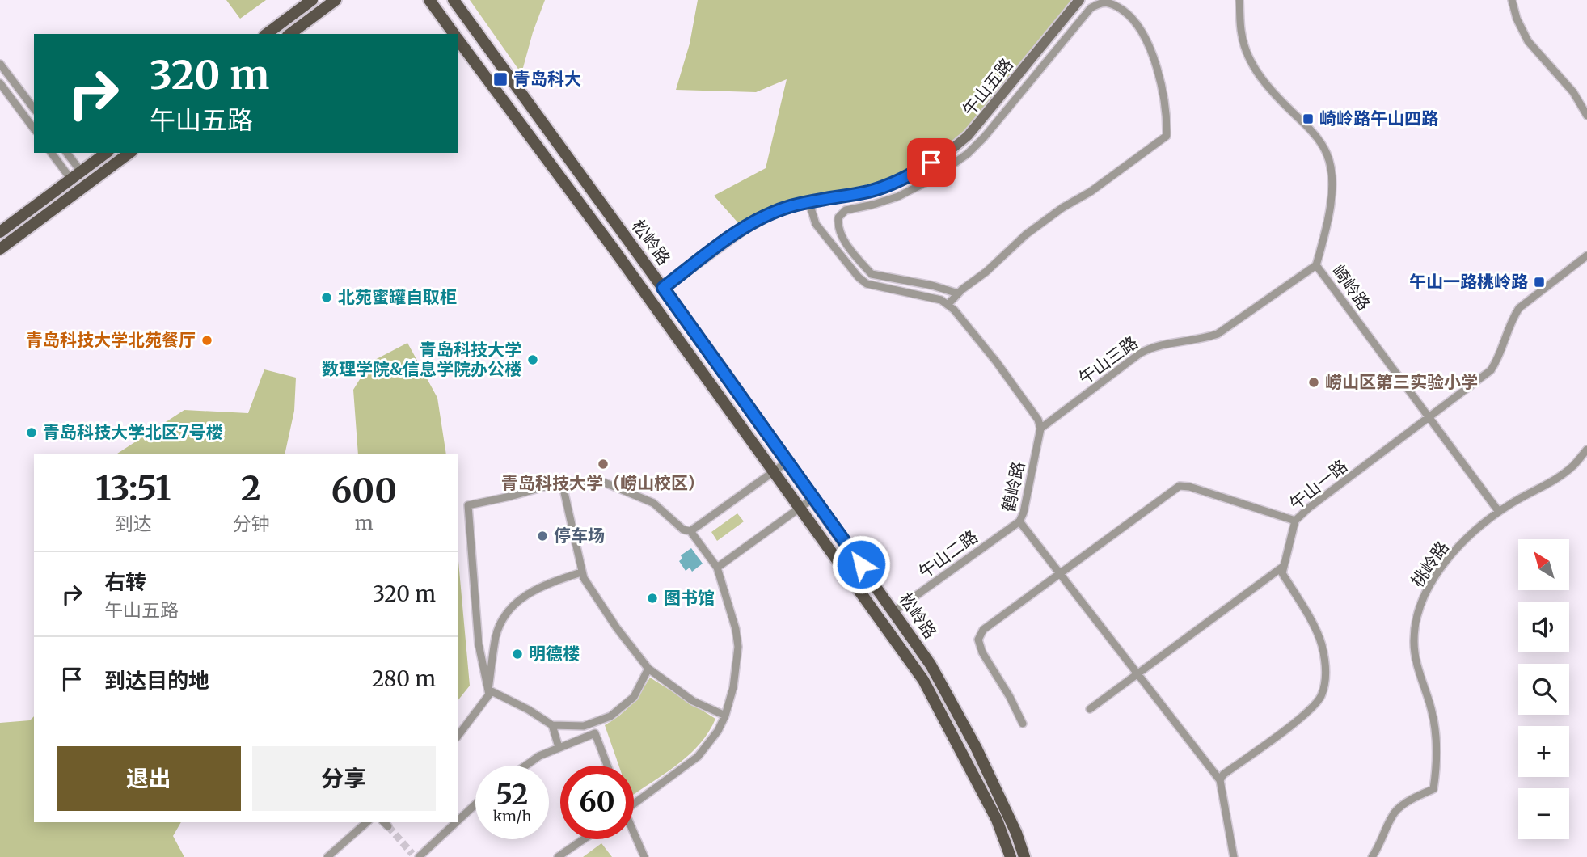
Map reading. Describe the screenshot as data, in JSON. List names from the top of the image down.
{
  "streets": {
    "main road": ["松岭路"],
    "street": [
      "午山五路",
      "崎岭路",
      "午山三路",
      "午山一路",
      "鹤岭路",
      "午山二路",
      "桃岭路"
    ]
  },
  "crossings": [
    ["午山五路", "松岭路"],
    ["松岭路", "午山二路"],
    ["崎岭路", "午山三路"],
    ["崎岭路", "午山一路"],
    ["崎岭路", "桃岭路"],
    ["午山三路", "鹤岭路"],
    ["鹤岭路", "午山二路"]
  ],
  "places": {
    "transit": ["青岛科大", "崎岭路午山四路", "午山一路桃岭路"],
    "other": [
      "北苑蜜罐自取柜",
      "青岛科技大学北苑餐厅",
      "青岛科技大学 数理学院&信息学院办公楼",
      "崂山区第三实验小学",
      "青岛科技大学北区7号楼",
      "青岛科技大学（崂山校区）",
      "停车场",
      "图书馆",
      "明德楼"
    ]
  },
  "north": "top left",
  "page": {
    "turn": ["320 m", "午山五路"],
    "eta": [
      "13:51",
      "到达",
      "2",
      "分钟",
      "600",
      "m"
    ],
    "map_buttons": ["+", "−"],
    "list": [
      {
        "name": "右转",
        "note": "午山五路",
        "value": "320 m"
      },
      {
        "name": "到达目的地",
        "value": "280 m"
      }
    ],
    "buttons": ["退出", "分享"],
    "speed": "52 km/h",
    "limit": "60"
  }
}
